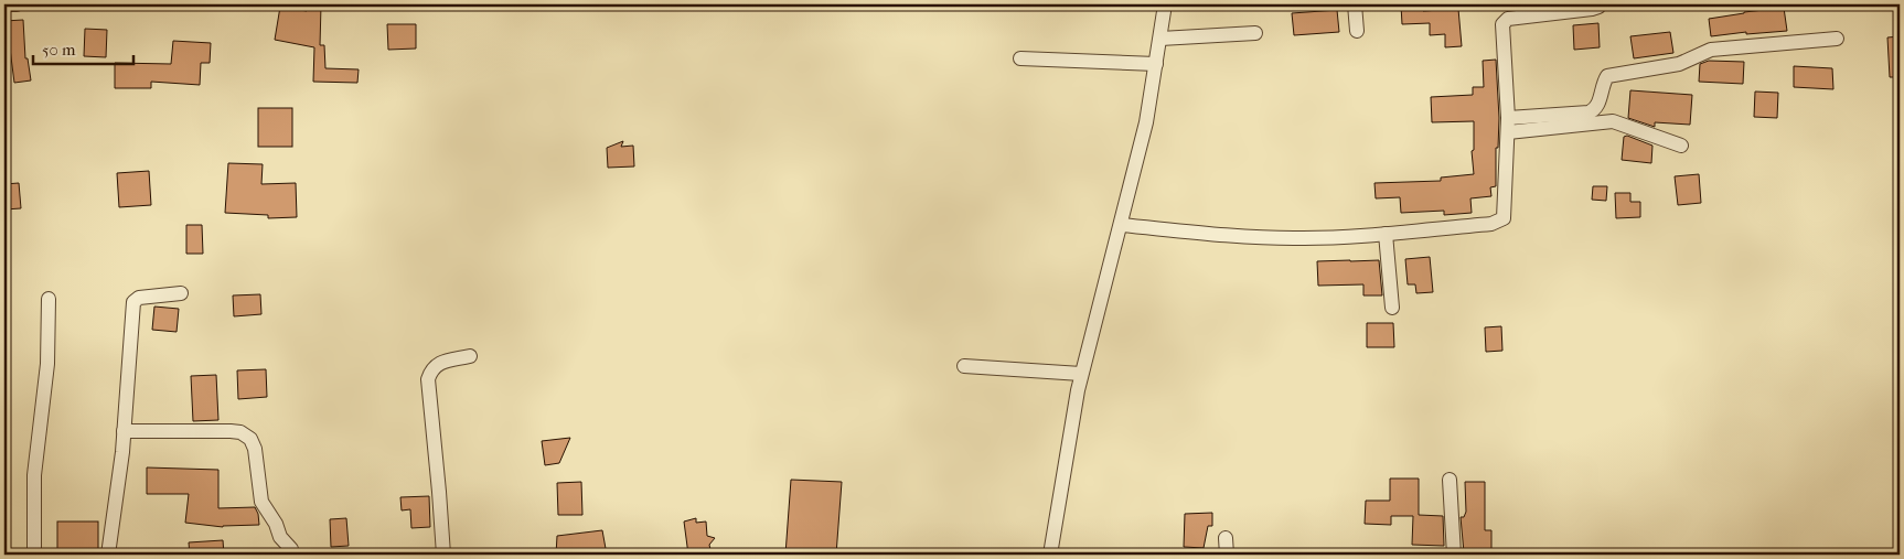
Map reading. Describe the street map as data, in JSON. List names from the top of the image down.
{
  "scale_bar": "50 m"
}
